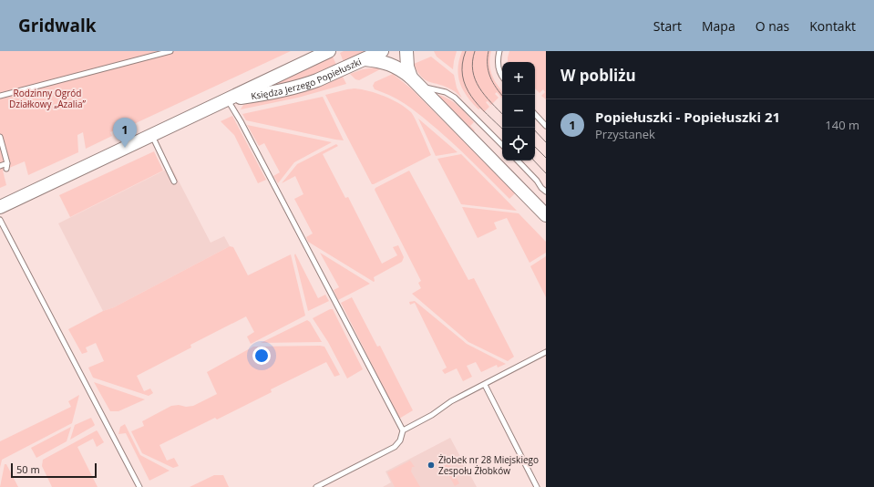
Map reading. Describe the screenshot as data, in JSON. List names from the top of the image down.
{
  "streets": {
    "street": ["Księdza Jerzego Popiełuszki"]
  },
  "parks": ["Rodzinny Ogród Działkowy „Azalia”"],
  "places": ["Żłobek nr 28 Miejskiego Zespołu Żłobków"],
  "scale_bar": "50 m",
  "page": {
    "header": "Gridwalk",
    "nav": [
      "Start",
      "Mapa",
      "O nas",
      "Kontakt"
    ],
    "heading": "W pobliżu",
    "map_buttons": ["+", "−"],
    "list": [
      {
        "mark": "1",
        "name": "Popiełuszki - Popiełuszki 21",
        "note": "Przystanek",
        "value": "140 m"
      }
    ],
    "pins": "1",
    "scale": "50 m"
  }
}
